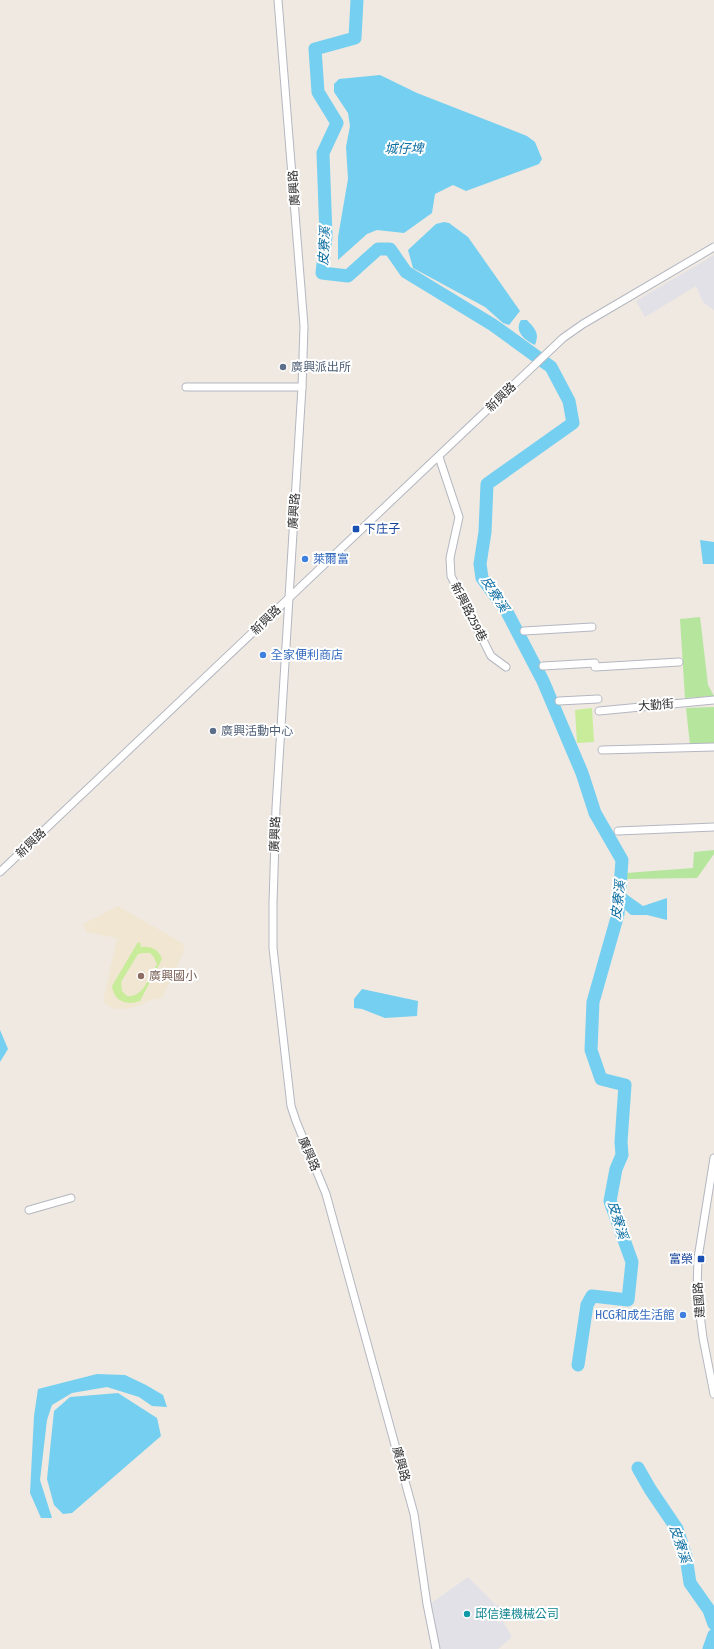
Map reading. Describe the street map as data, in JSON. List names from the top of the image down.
{
  "streets": {
    "street": [
      "廣興路",
      "新興路",
      "新興路259巷",
      "大勤街",
      "建國路"
    ]
  },
  "crossings": [
    ["廣興路", "新興路"],
    ["新興路", "新興路259巷"]
  ],
  "water": ["城仔埤", "皮寮溪"],
  "places": {
    "other": [
      "廣興派出所",
      "萊爾富",
      "全家便利商店",
      "廣興活動中心",
      "廣興國小",
      "HCG和成生活館",
      "邱信達機械公司"
    ],
    "transit": ["下庄子", "富榮"]
  }
}
